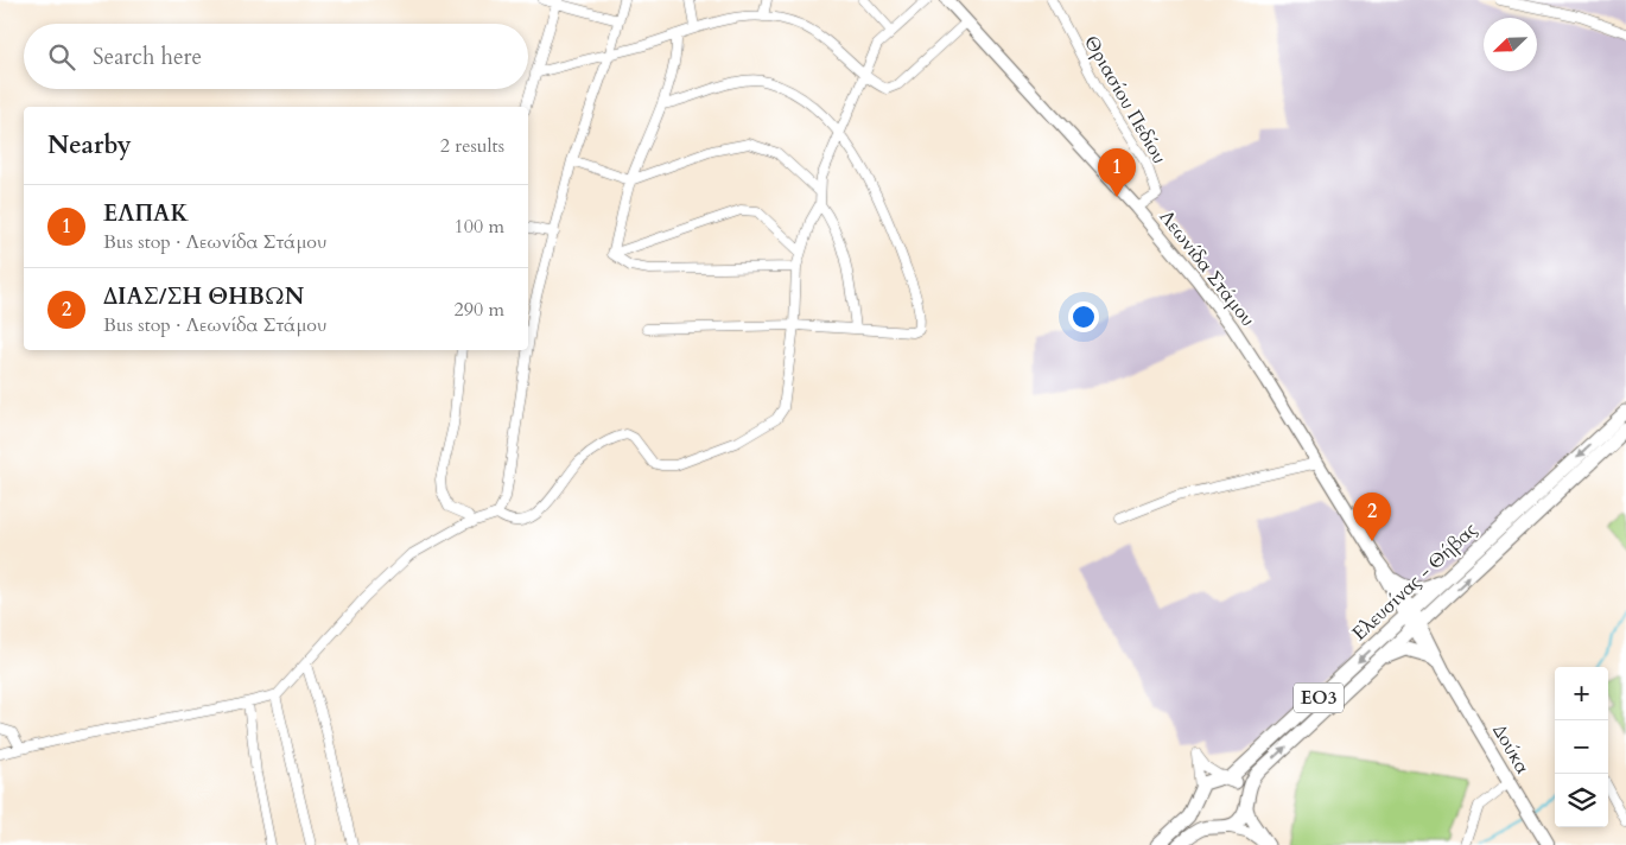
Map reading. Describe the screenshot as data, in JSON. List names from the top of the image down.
{
  "streets": {
    "main road": [
      "Λεωνίδα Στάμου",
      "Ελευσίνας - Θήβας",
      "ΕΟ3",
      "Δούκα"
    ],
    "street": ["Θριασίου Πεδίου"]
  },
  "crossings": [
    ["Θριασίου Πεδίου", "Λεωνίδα Στάμου"],
    ["Λεωνίδα Στάμου", "Ελευσίνας - Θήβας"],
    ["Λεωνίδα Στάμου", "ΕΟ3"],
    ["Λεωνίδα Στάμου", "Δούκα"],
    ["Ελευσίνας - Θήβας", "ΕΟ3"],
    ["Ελευσίνας - Θήβας", "Δούκα"],
    ["ΕΟ3", "Δούκα"]
  ],
  "north": "bottom left",
  "page": {
    "search": "Search here",
    "heading": ["Nearby", "2 results"],
    "pins": ["1", "2"],
    "list": [
      {
        "mark": "1",
        "name": "ΕΛΠΑΚ",
        "note": "Bus stop · Λεωνίδα Στάμου",
        "value": "100 m"
      },
      {
        "mark": "2",
        "name": "ΔΙΑΣ/ΣΗ ΘΗΒΩΝ",
        "note": "Bus stop · Λεωνίδα Στάμου",
        "value": "290 m"
      }
    ],
    "map_buttons": ["+", "−"]
  }
}
